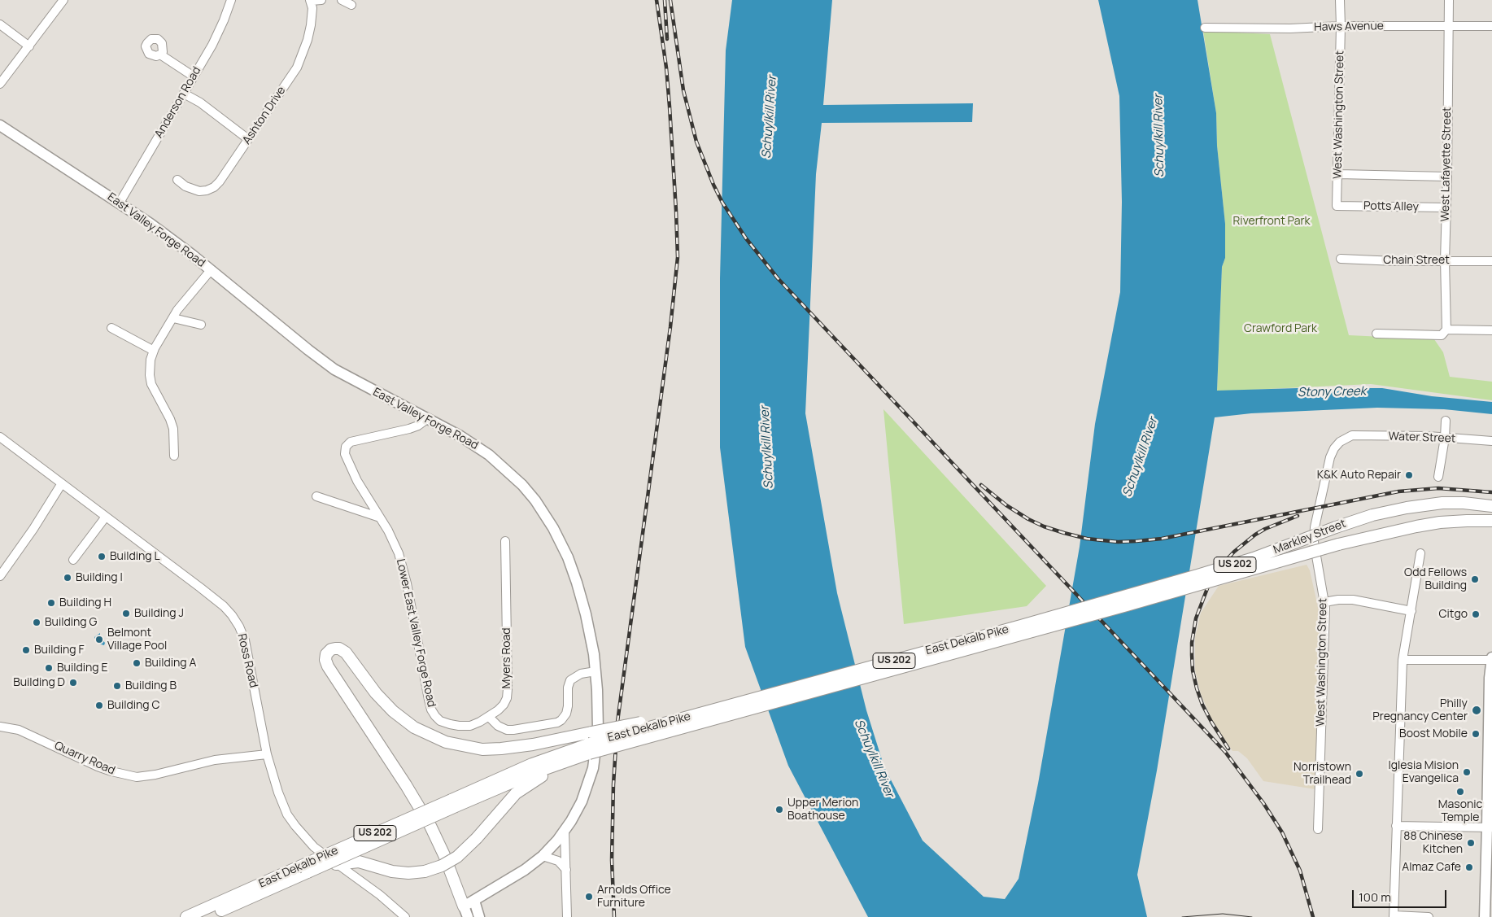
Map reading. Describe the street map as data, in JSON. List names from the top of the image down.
{
  "streets": {
    "highway": ["Markley Street", "US 202", "East Dekalb Pike"],
    "main road": ["East Valley Forge Road"],
    "street": [
      "Haws Avenue",
      "Anderson Road",
      "West Washington Street",
      "Ashton Drive",
      "West Lafayette Street",
      "Potts Alley",
      "Chain Street",
      "Water Street",
      "Lower East Valley Forge Road",
      "Myers Road",
      "Ross Road",
      "Quarry Road"
    ]
  },
  "crossings": [
    ["Haws Avenue", "West Washington Street"],
    ["Haws Avenue", "West Lafayette Street"],
    ["Anderson Road", "East Valley Forge Road"],
    ["West Washington Street", "Potts Alley"],
    ["West Washington Street", "Water Street"],
    ["West Lafayette Street", "Potts Alley"],
    ["West Lafayette Street", "Chain Street"],
    ["East Valley Forge Road", "Lower East Valley Forge Road"],
    ["Markley Street", "East Dekalb Pike"],
    ["Lower East Valley Forge Road", "Myers Road"],
    ["Ross Road", "Quarry Road"]
  ],
  "water": ["Schuylkill River", "Stony Creek"],
  "parks": ["Riverfront Park", "Crawford Park"],
  "places": [
    "K&K Auto Repair",
    "Building L",
    "Building I",
    "Odd Fellows Building",
    "Building H",
    "Building J",
    "Citgo",
    "Building G",
    "Belmont Village Pool",
    "Building F",
    "Building A",
    "Building E",
    "Building D",
    "Building B",
    "Building C",
    "Philly Pregnancy Center",
    "Boost Mobile",
    "Iglesia Mision Evangelica",
    "Norristown Trailhead",
    "Masonic Temple",
    "Upper Merion Boathouse",
    "88 Chinese Kitchen",
    "Almaz Cafe",
    "Arnolds Office Furniture"
  ],
  "scale_bar": "100 m"
}
